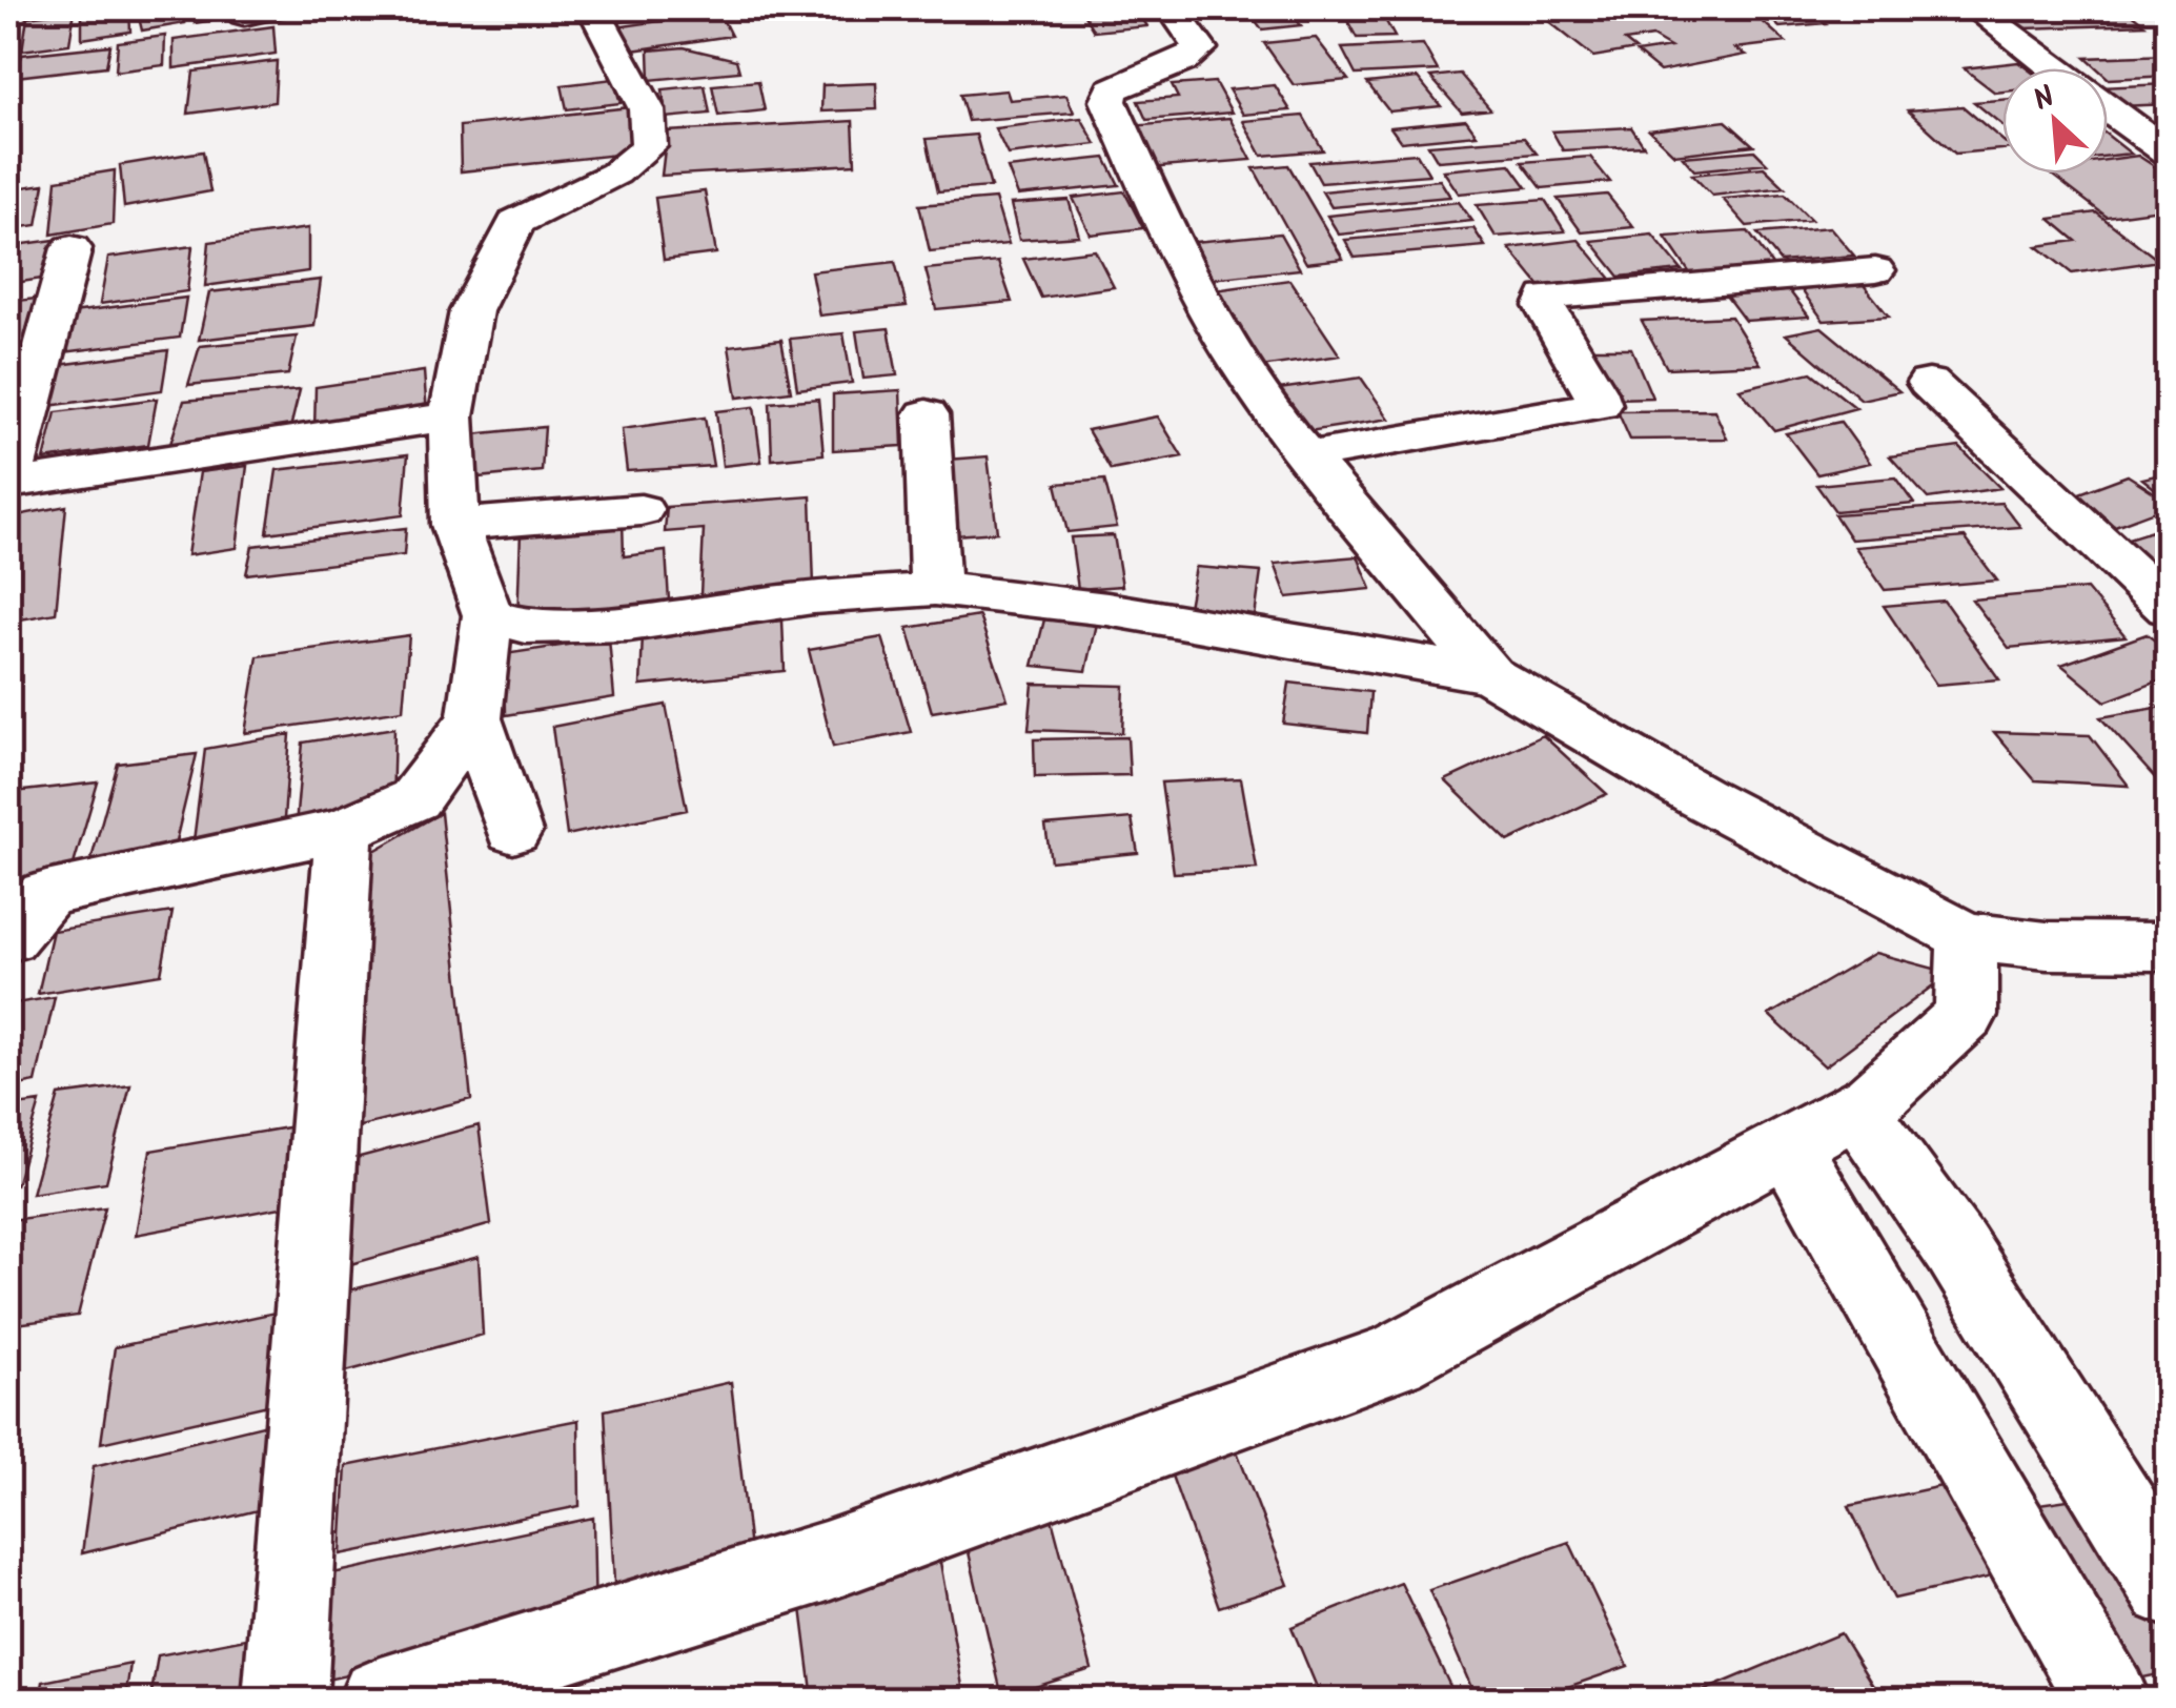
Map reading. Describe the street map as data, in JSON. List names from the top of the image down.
{
  "north": "top left"
}
